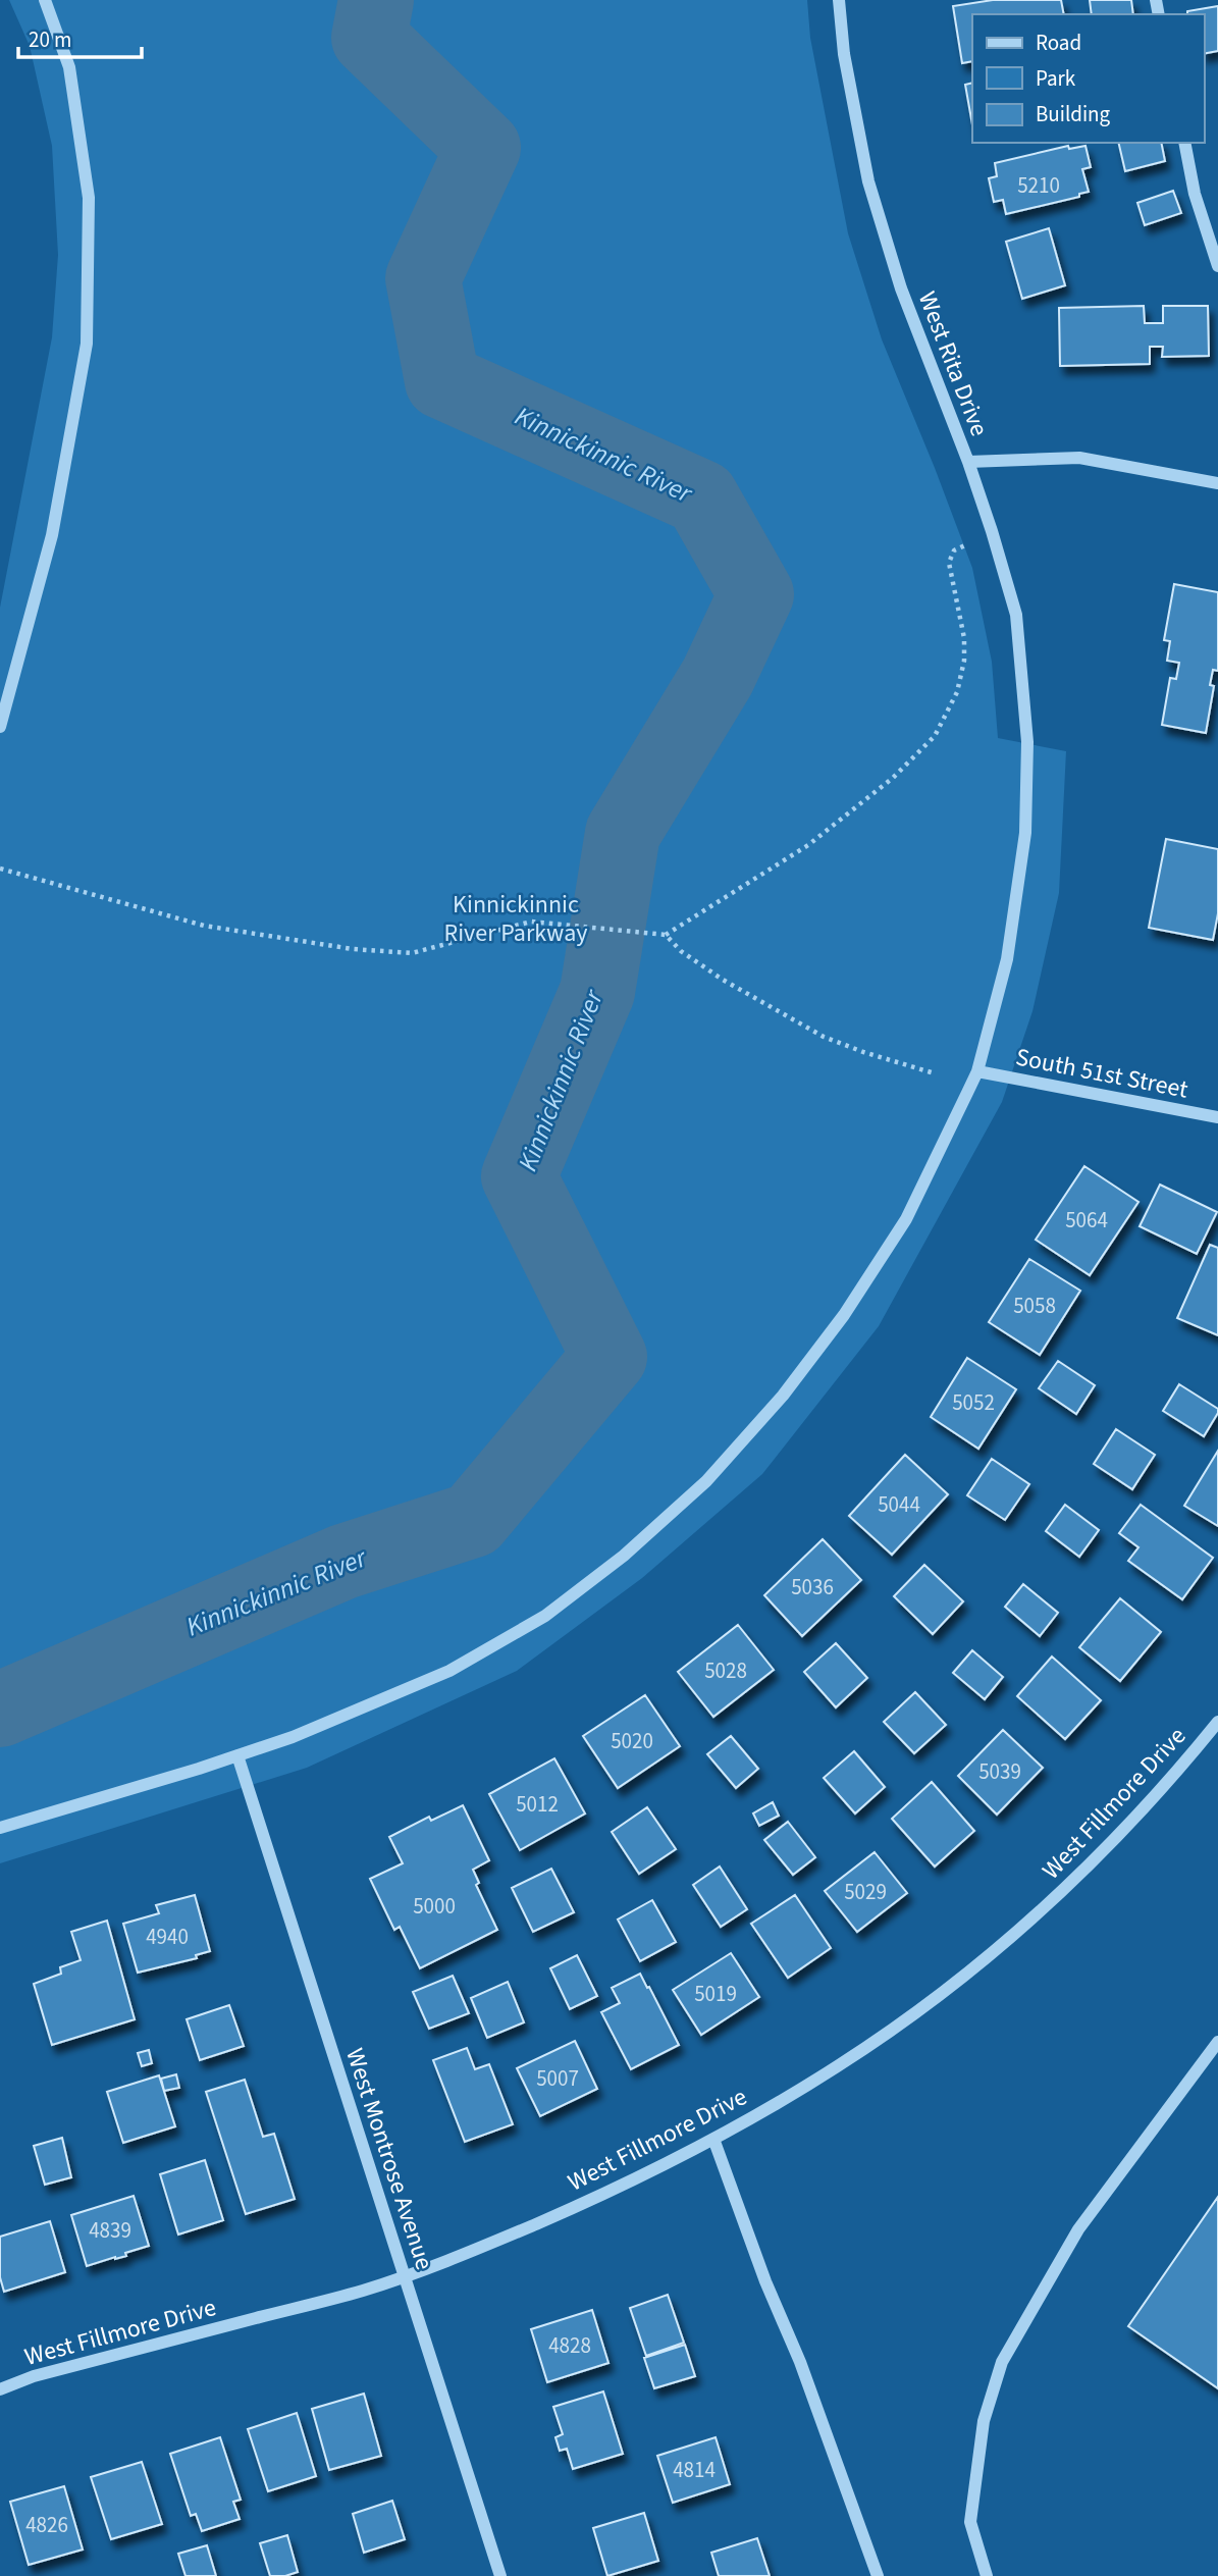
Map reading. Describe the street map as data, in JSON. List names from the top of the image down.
{
  "streets": {
    "street": [
      "West Rita Drive",
      "South 51st Street",
      "West Fillmore Drive",
      "West Montrose Avenue"
    ]
  },
  "crossings": [
    ["West Rita Drive", "South 51st Street"],
    ["West Rita Drive", "West Montrose Avenue"],
    ["West Fillmore Drive", "West Montrose Avenue"]
  ],
  "water": ["Kinnickinnic River"],
  "parks": ["Kinnickinnic River Parkway"],
  "house_numbers": [
    "5210",
    "5064",
    "5058",
    "5052",
    "5044",
    "5036",
    "5028",
    "5020",
    "5039",
    "5012",
    "5029",
    "5000",
    "4940",
    "5019",
    "5007",
    "4839",
    "4828",
    "4814",
    "4826"
  ],
  "legend": ["Road", "Park", "Building"],
  "scale_bar": "20 m"
}
